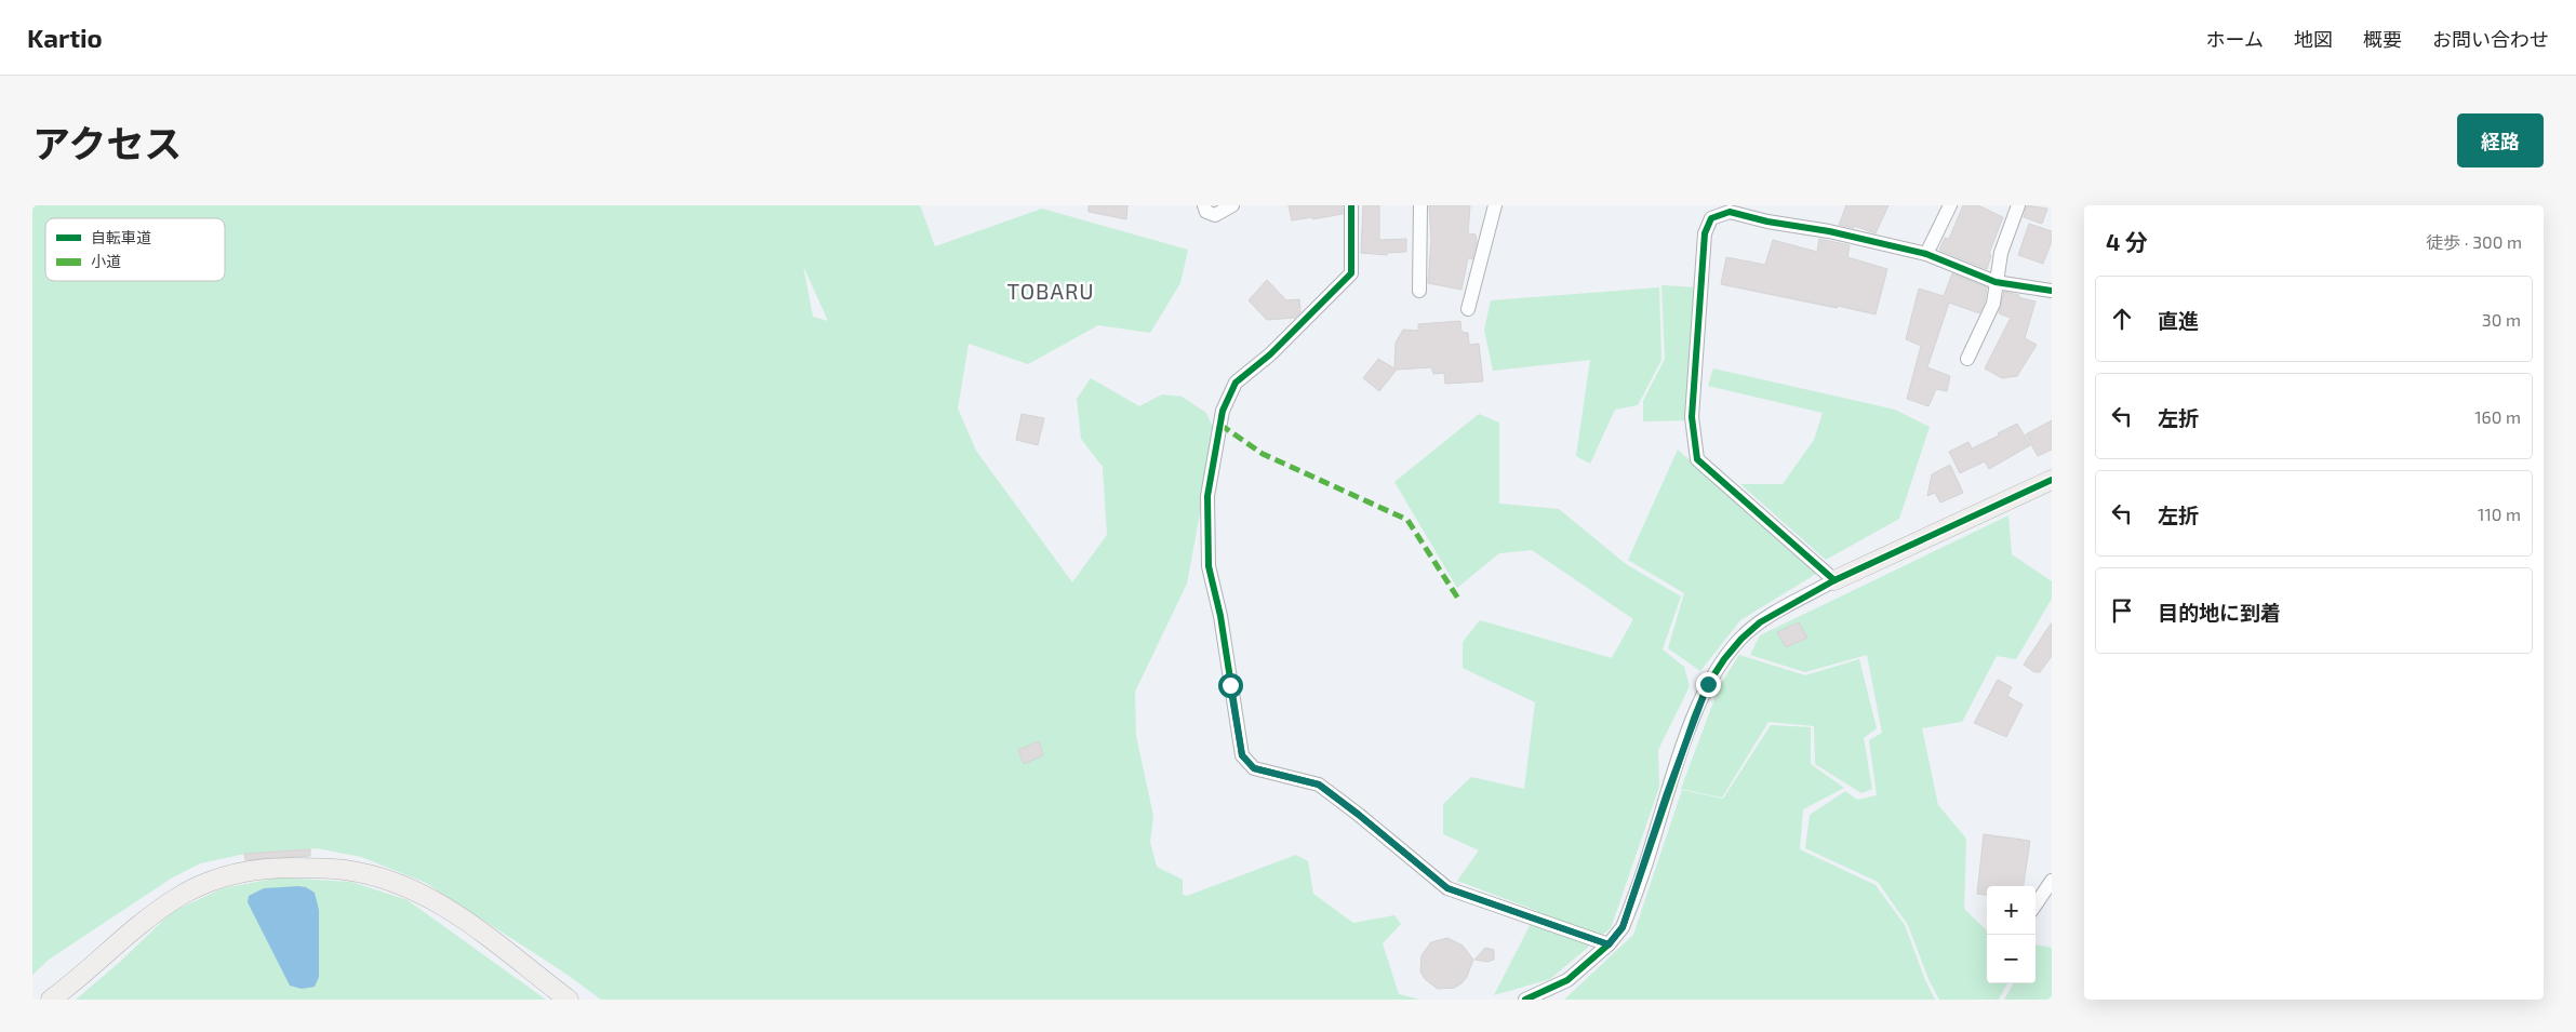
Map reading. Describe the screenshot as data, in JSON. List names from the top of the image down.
{
  "districts": ["TOBARU"],
  "legend": ["自転車道", "小道"],
  "page": {
    "header": "Kartio",
    "nav": [
      "ホーム",
      "地図",
      "概要",
      "お問い合わせ"
    ],
    "title": "アクセス",
    "buttons": "経路",
    "heading": ["4 分", "徒歩 · 300 m"],
    "list": [
      ["直進", "30 m"],
      ["左折", "160 m"],
      ["左折", "110 m"],
      "目的地に到着"
    ],
    "map_buttons": ["+", "−"]
  }
}
